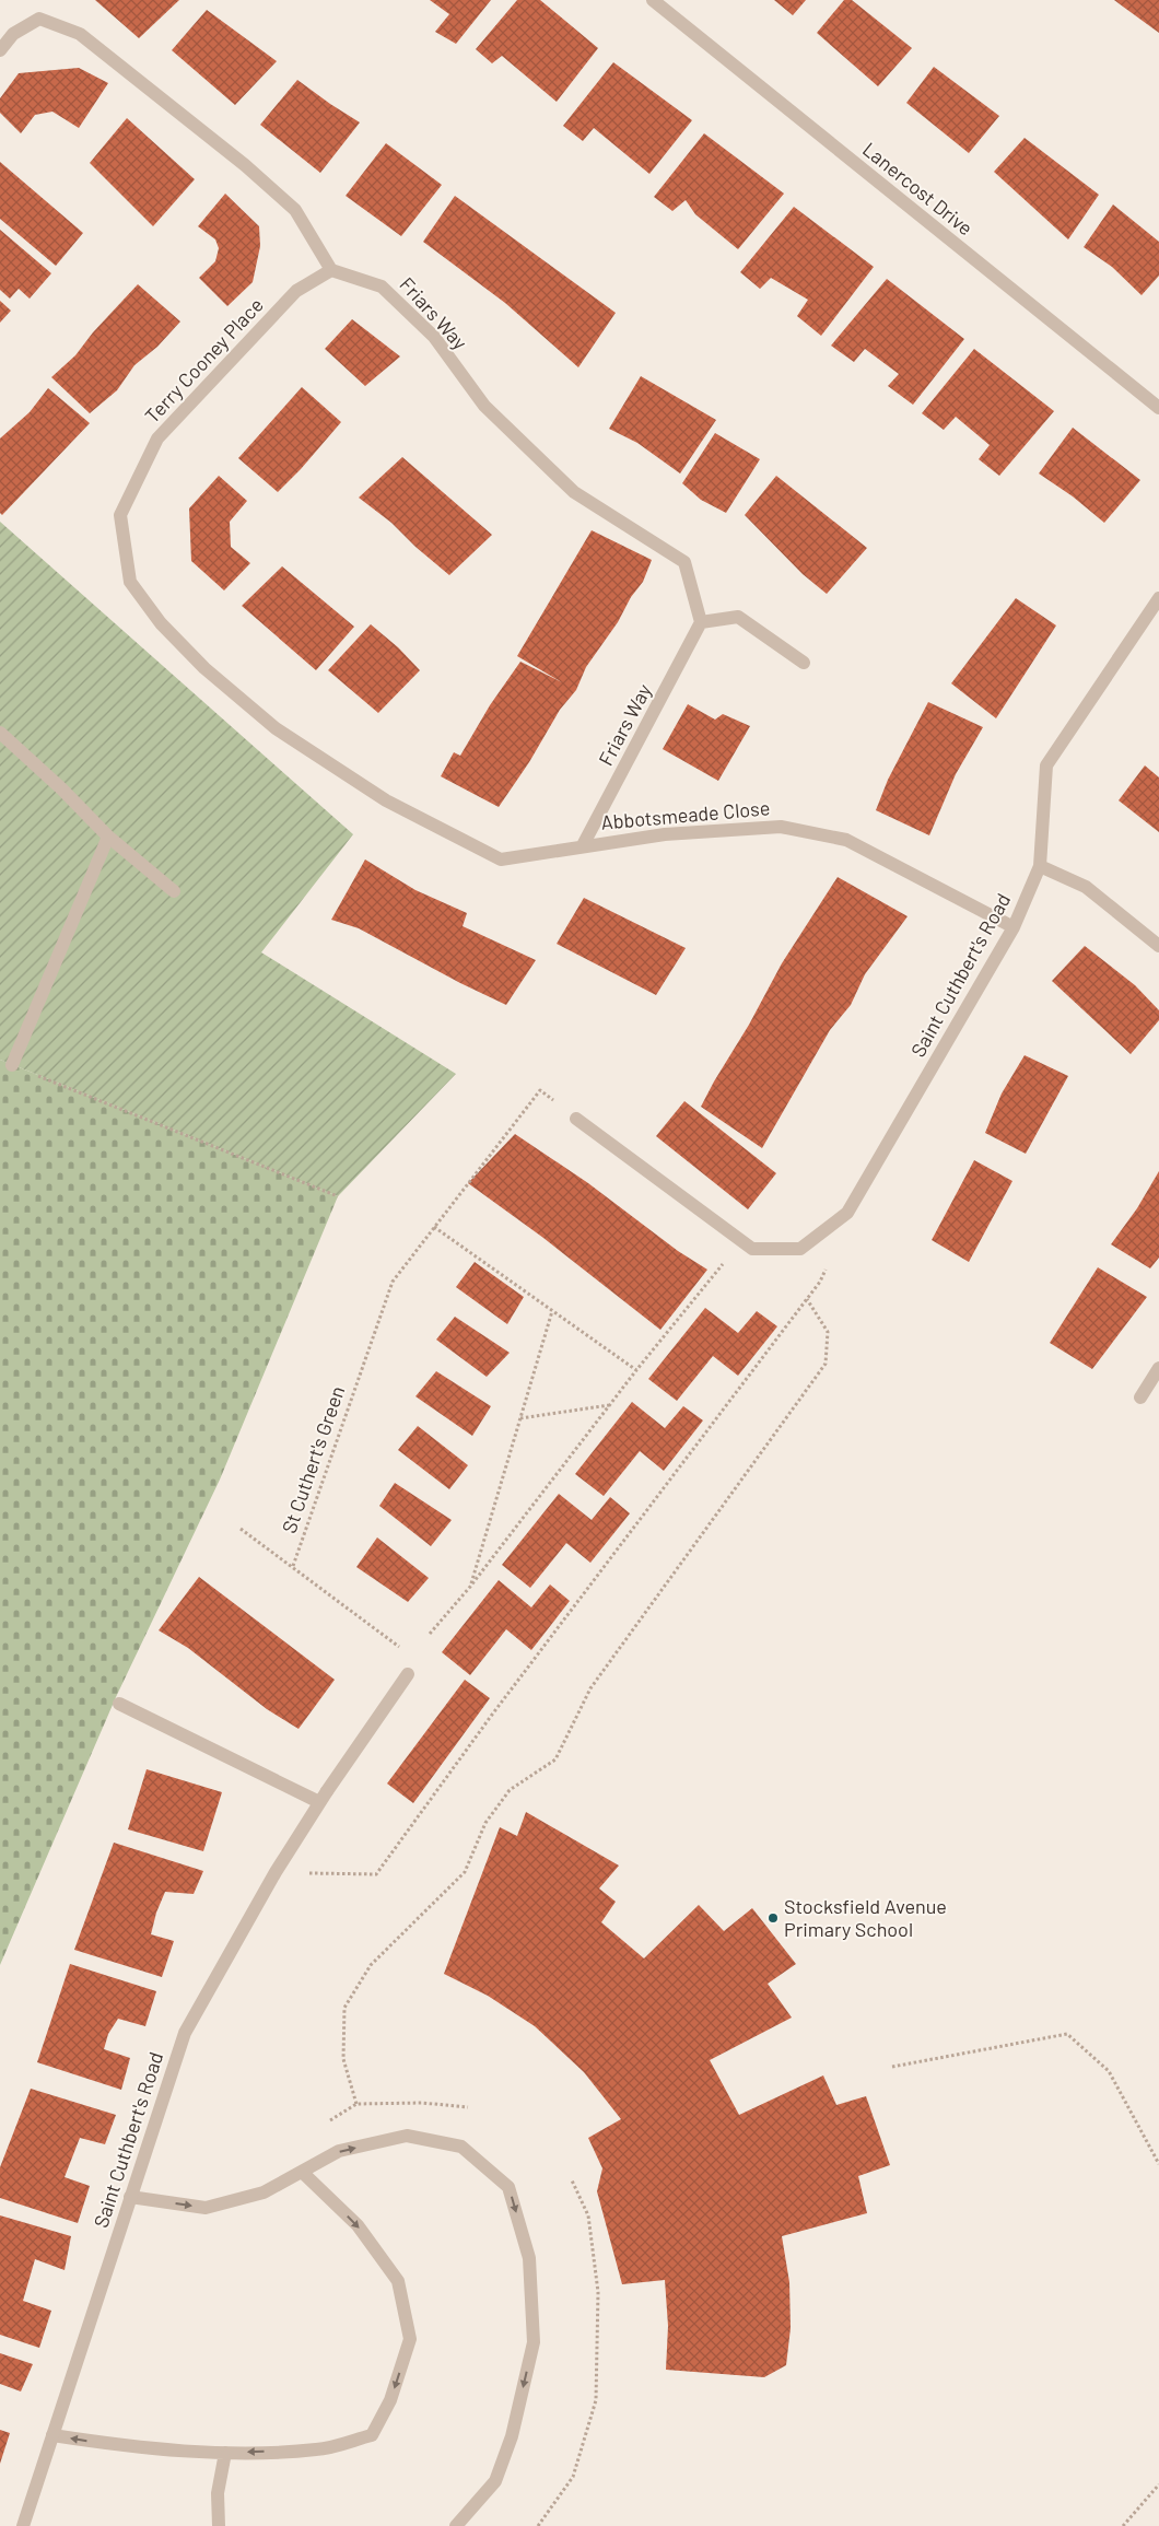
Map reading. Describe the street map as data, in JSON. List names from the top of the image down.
{
  "streets": {
    "street": [
      "Lanercost Drive",
      "Friars Way",
      "Terry Cooney Place",
      "Abbotsmeade Close",
      "Saint Cuthbert's Road"
    ],
    "path": ["St Cuthert's Green"]
  },
  "crossings": [
    ["Friars Way", "Terry Cooney Place"],
    ["Friars Way", "Abbotsmeade Close"],
    ["Terry Cooney Place", "Abbotsmeade Close"],
    ["Abbotsmeade Close", "Saint Cuthbert's Road"]
  ],
  "places": ["Stocksfield Avenue Primary School"]
}
